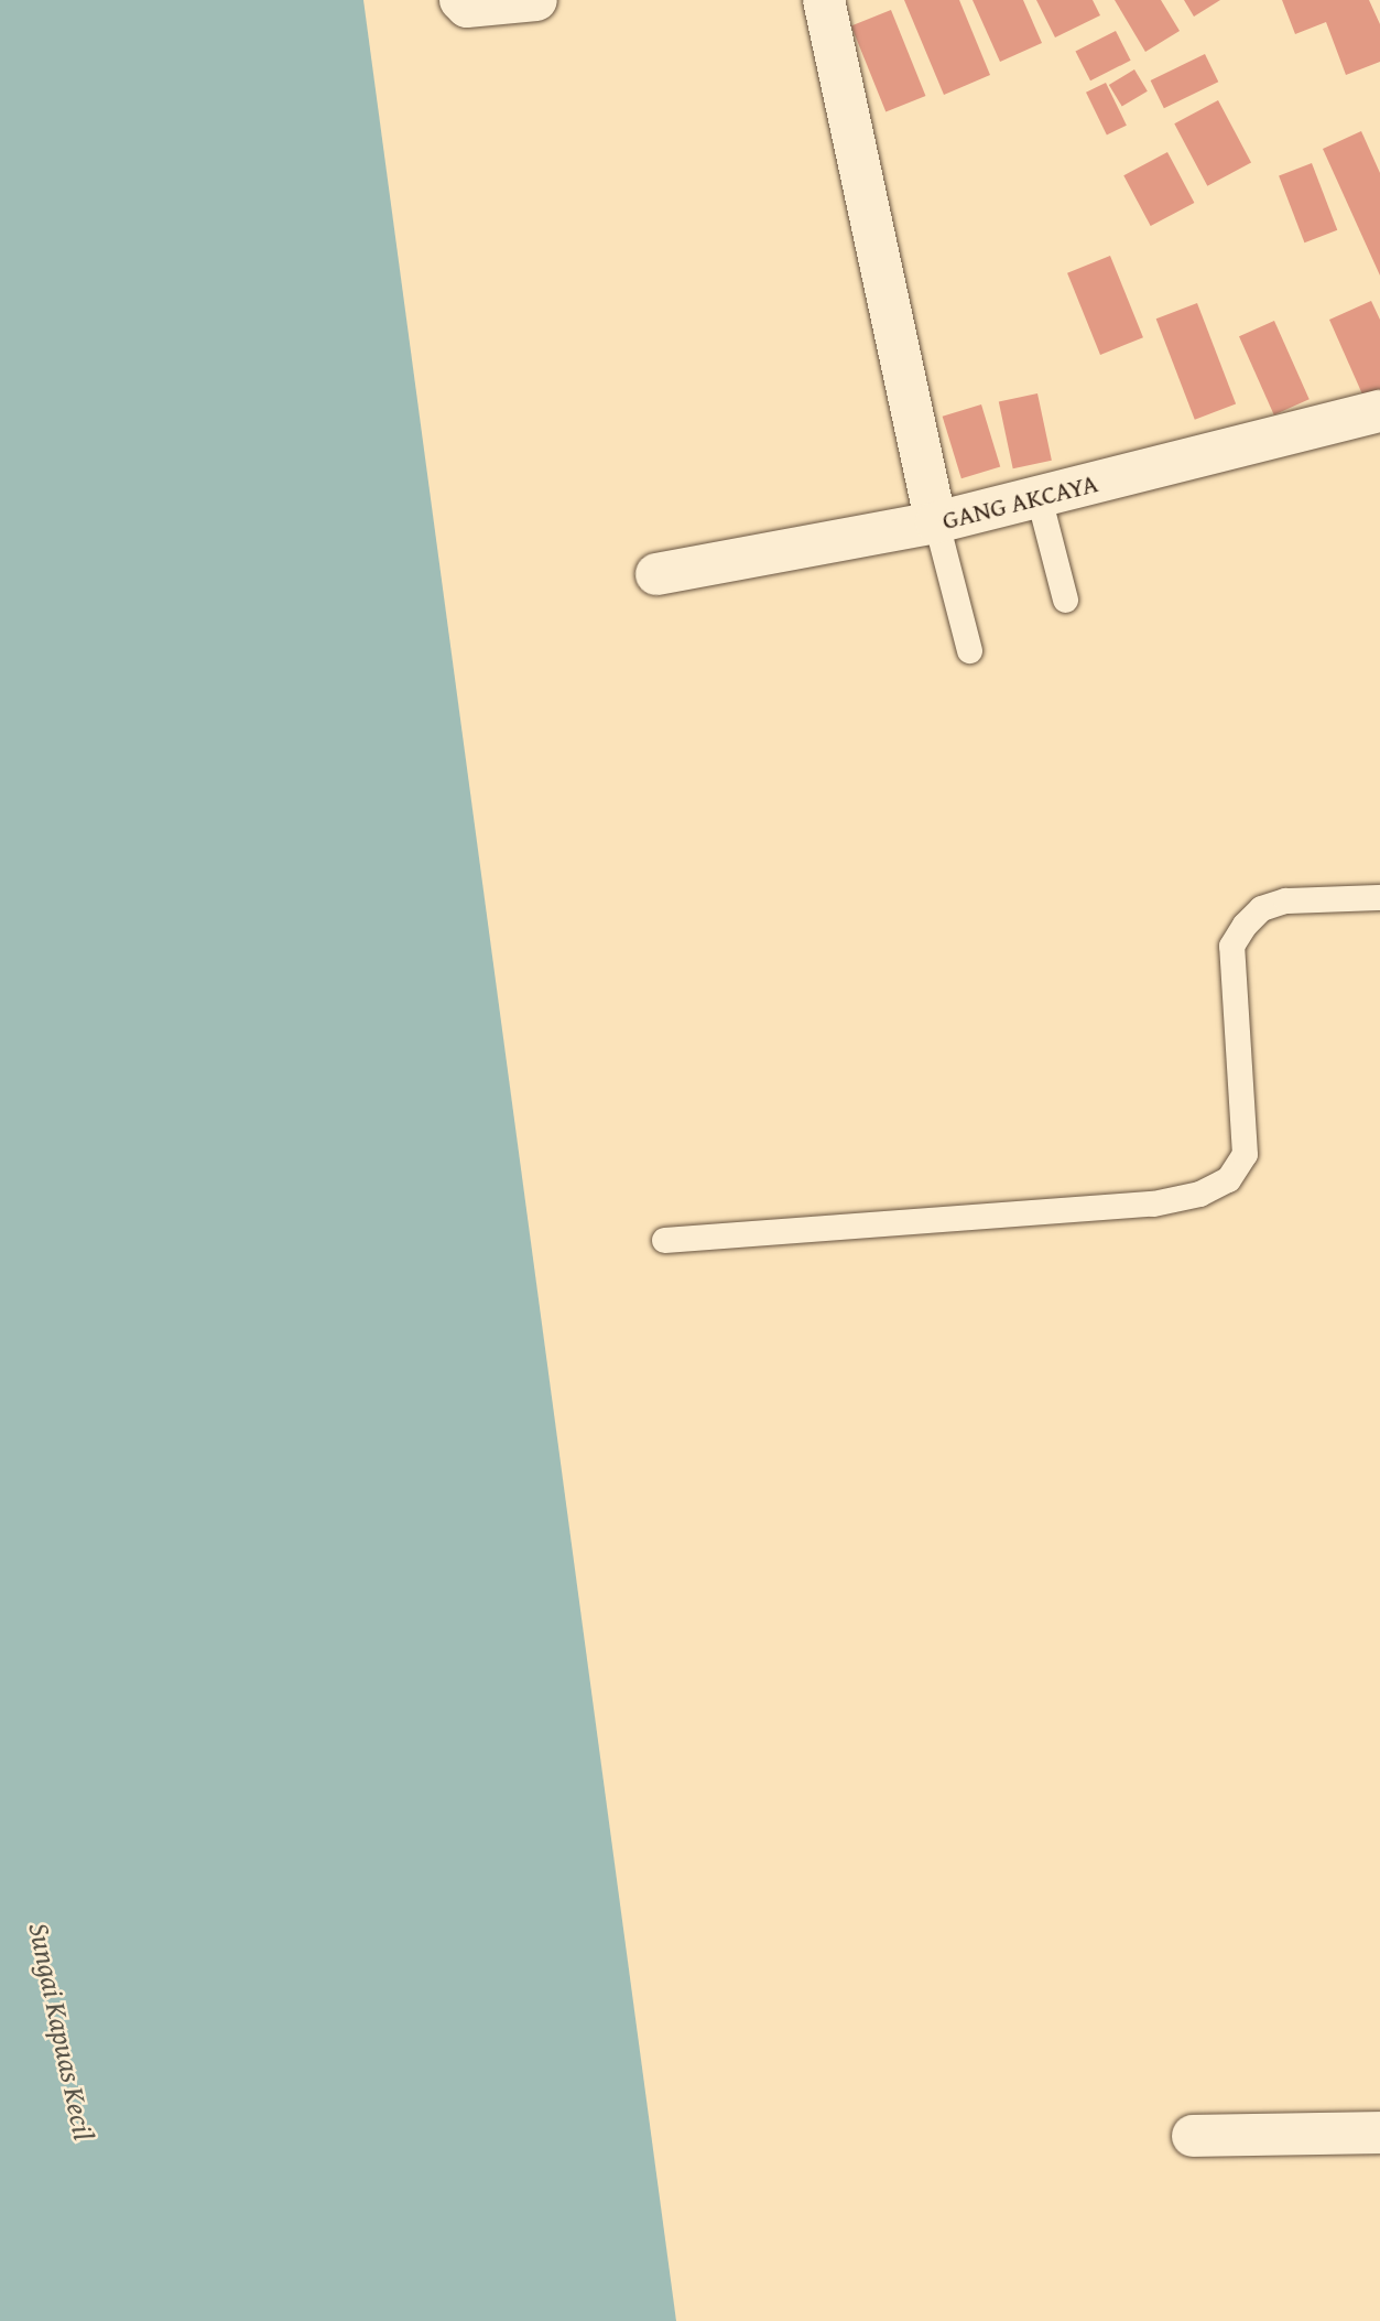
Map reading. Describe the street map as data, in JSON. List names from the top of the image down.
{
  "streets": {
    "street": ["GANG AKCAYA"]
  },
  "water": ["Sungai Kapuas Kecil"]
}
